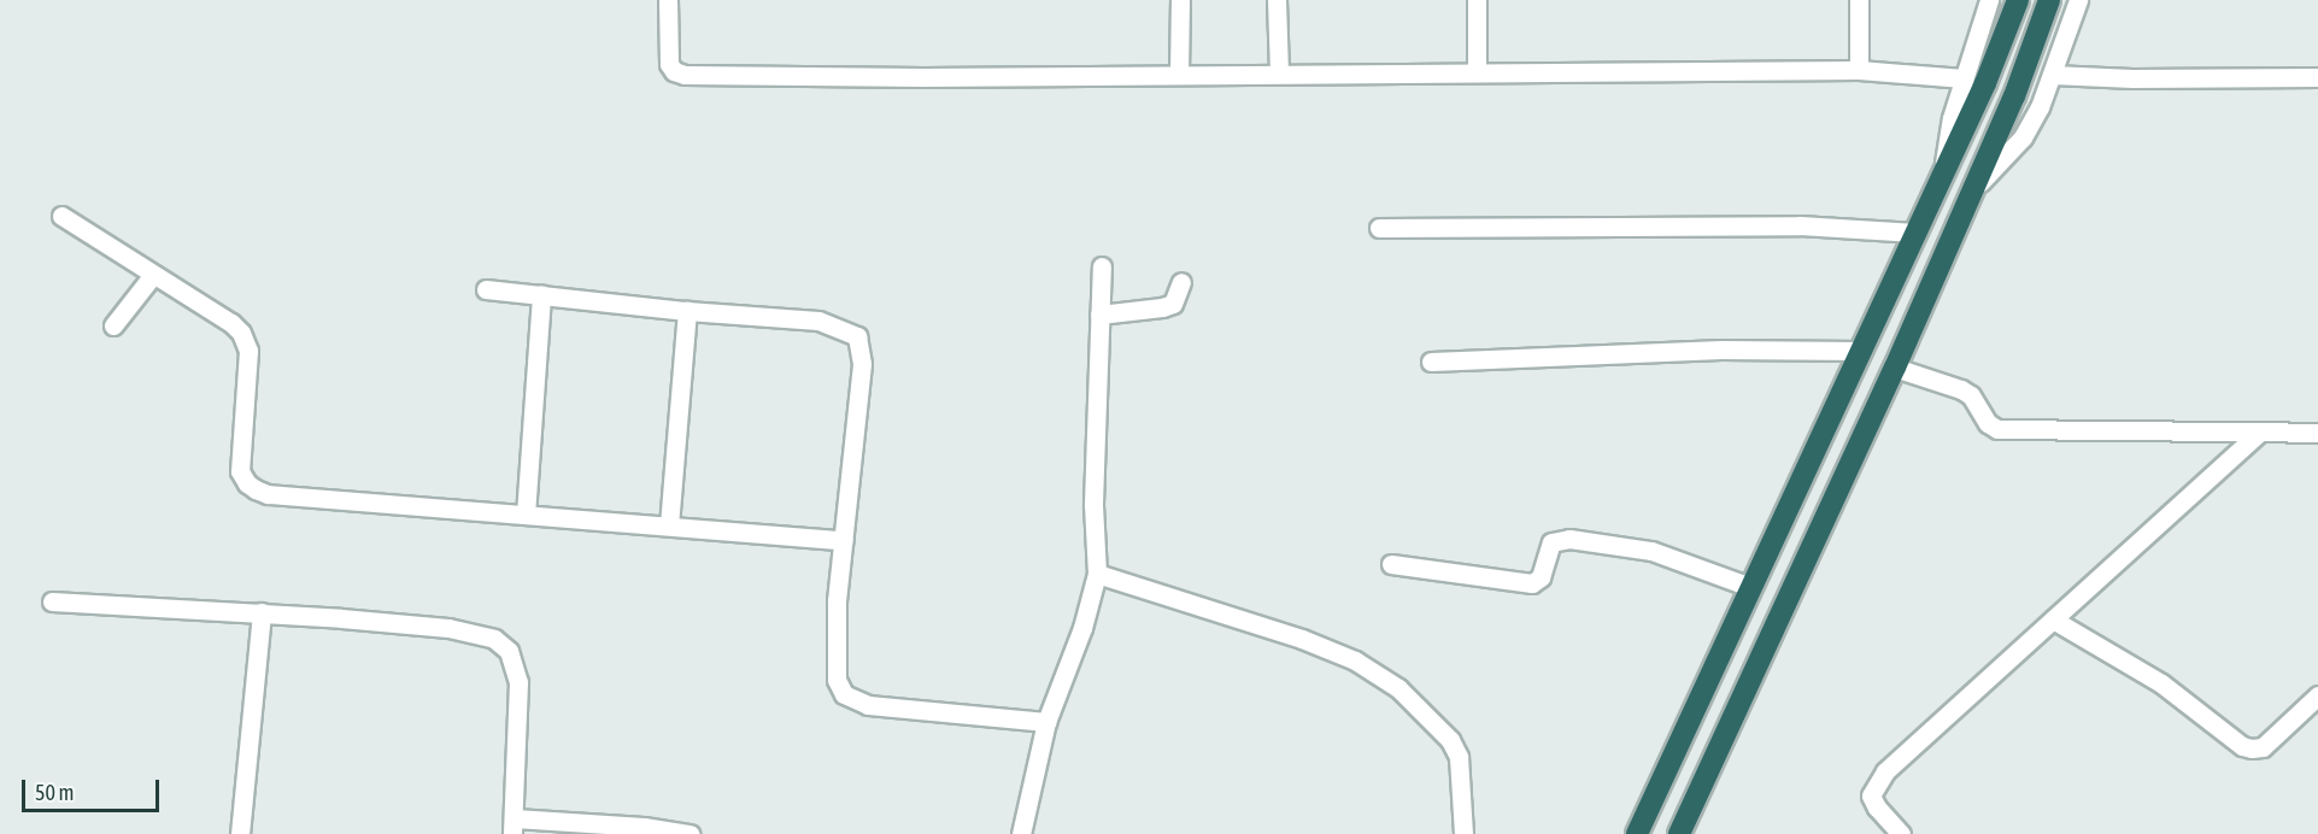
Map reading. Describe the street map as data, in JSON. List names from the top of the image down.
{
  "scale_bar": "50 m"
}
